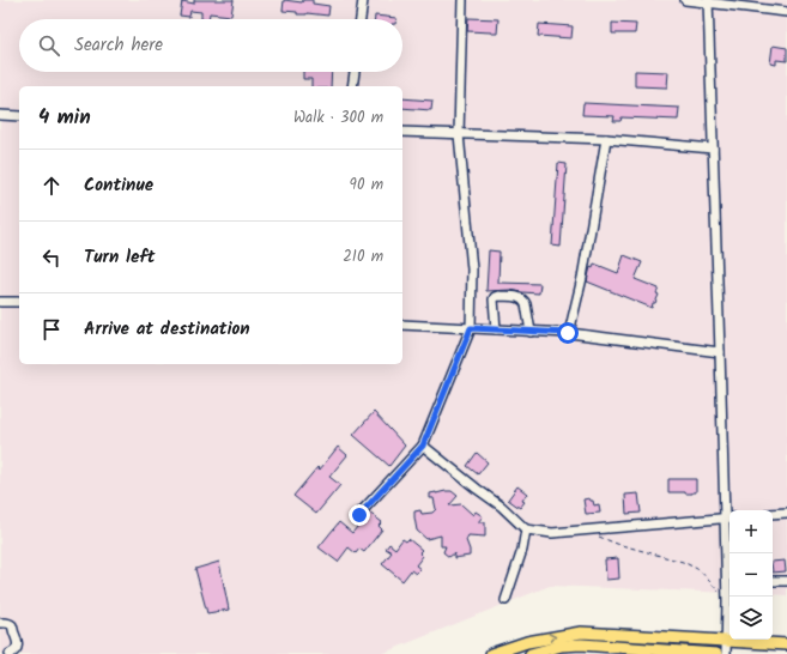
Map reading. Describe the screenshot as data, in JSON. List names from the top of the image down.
{
  "page": {
    "search": "Search here",
    "heading": ["4 min", "Walk · 300 m"],
    "list": [
      ["Continue", "90 m"],
      ["Turn left", "210 m"],
      "Arrive at destination"
    ],
    "map_buttons": ["+", "−"]
  }
}
